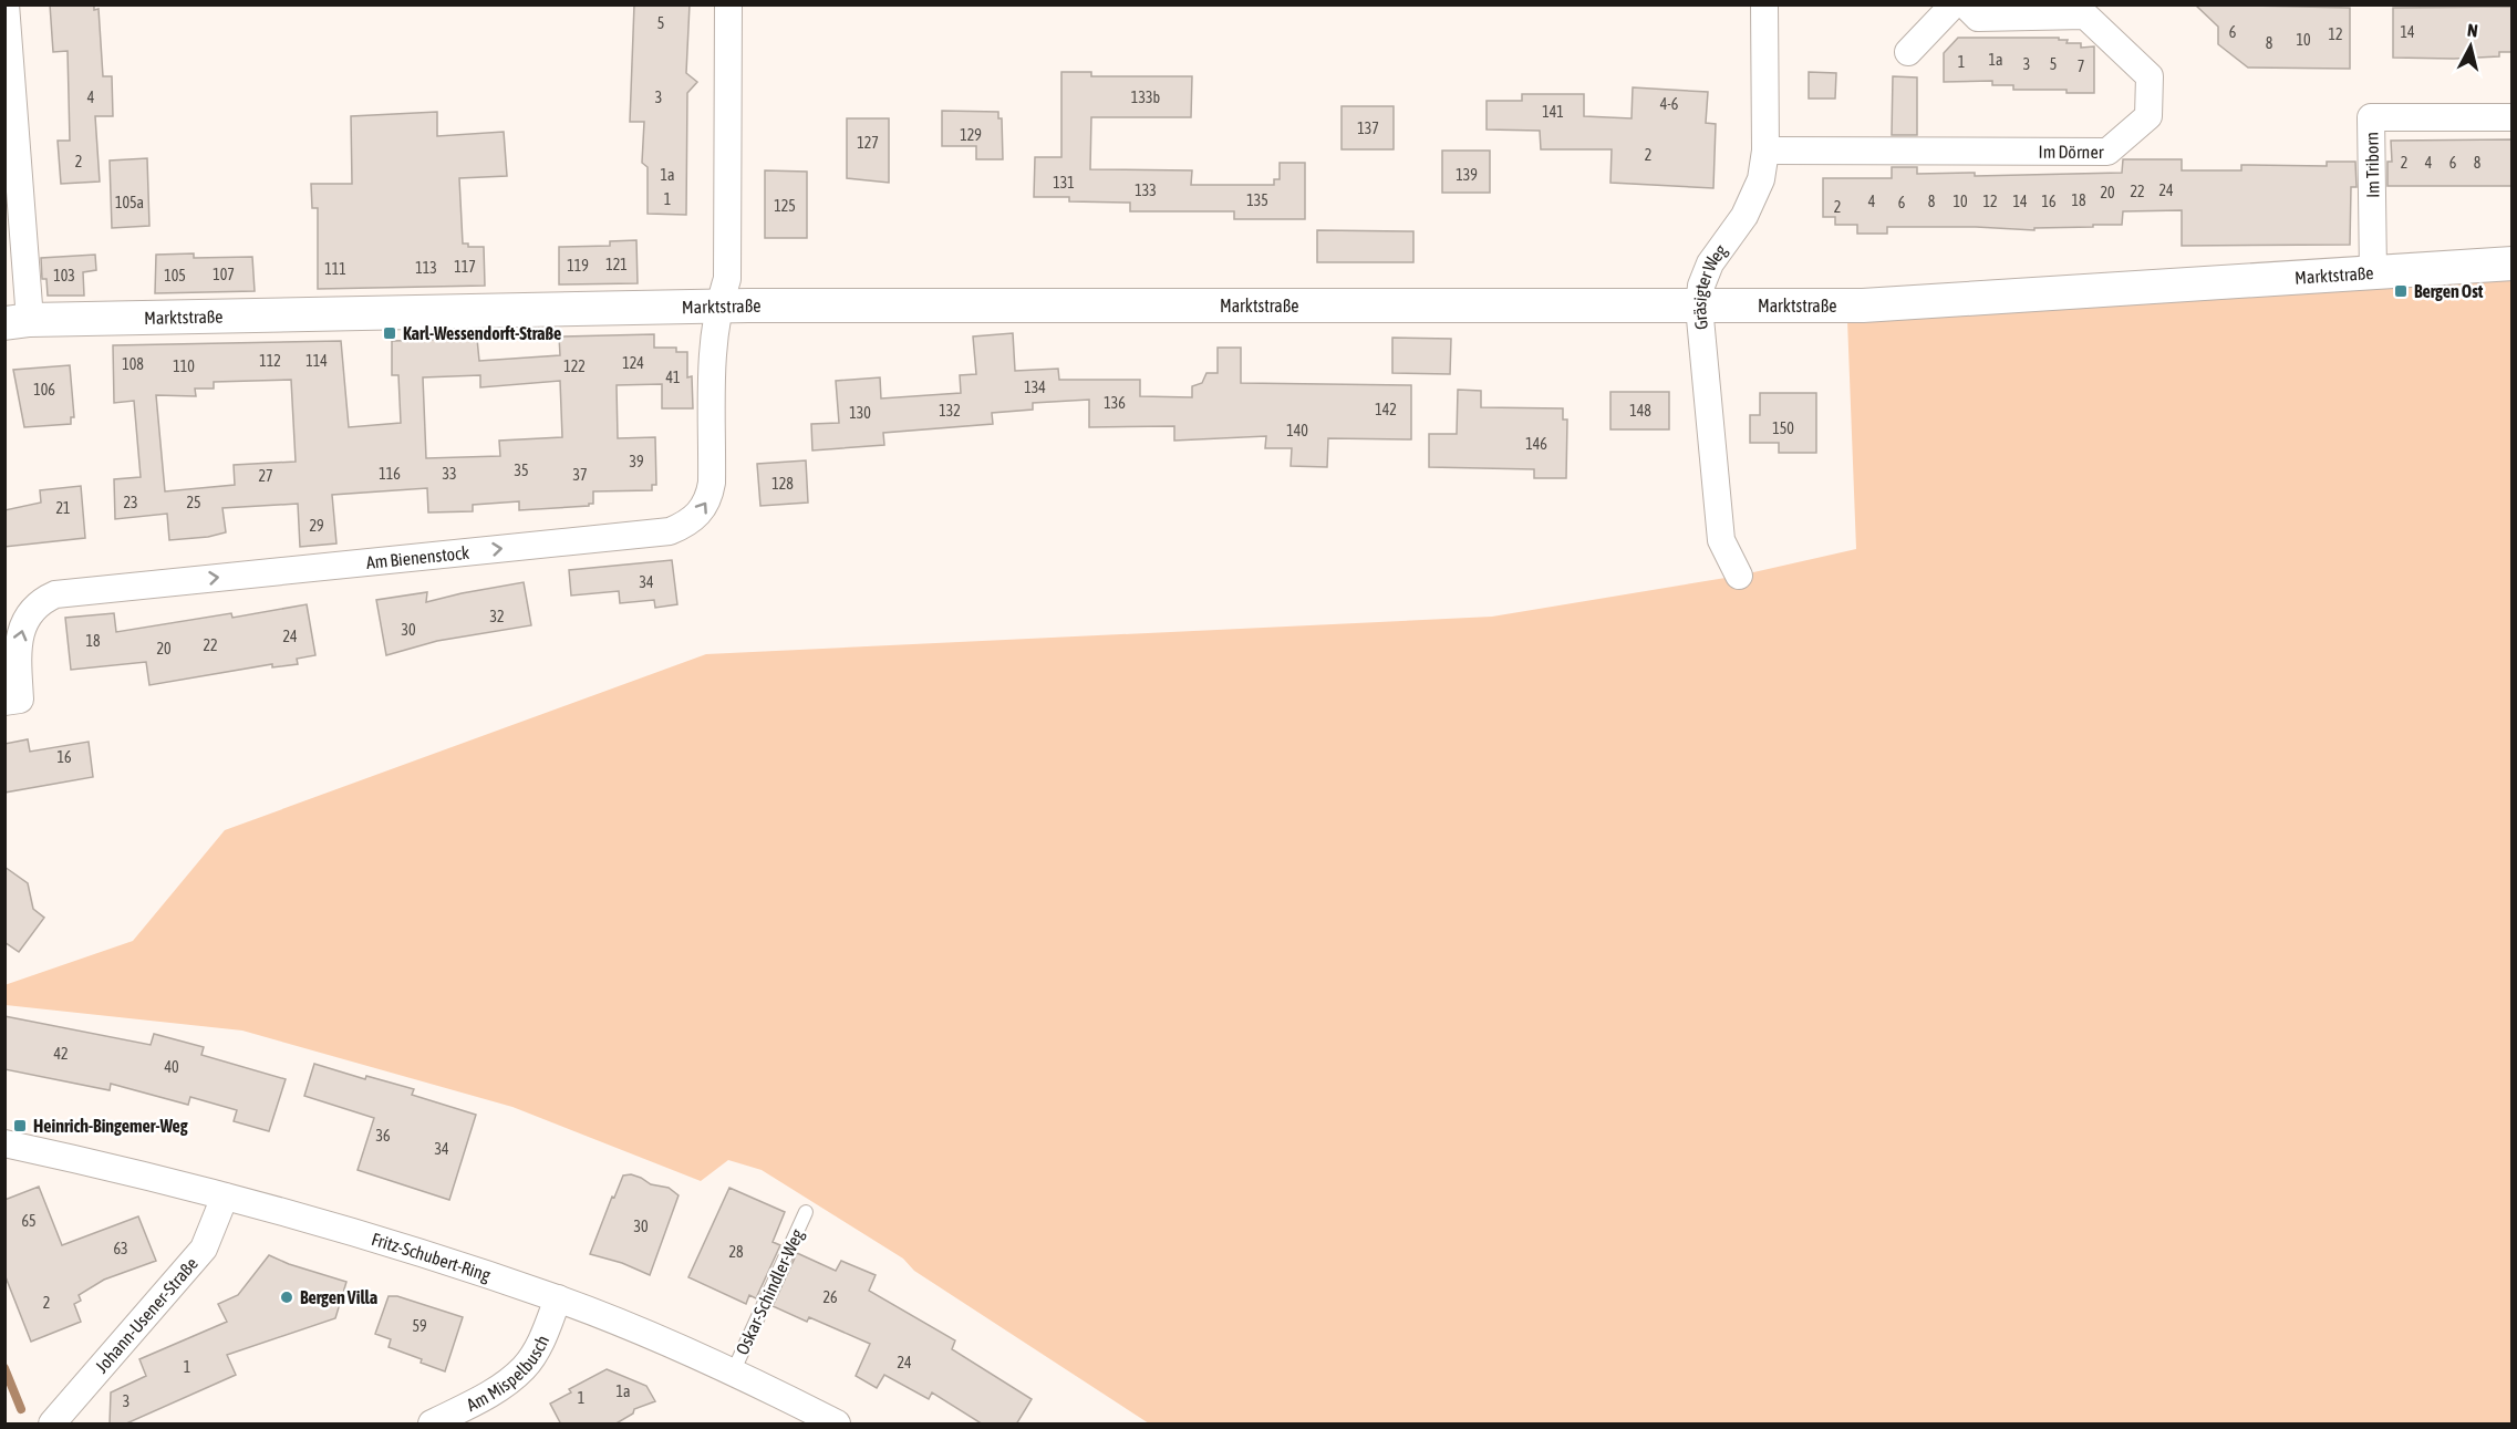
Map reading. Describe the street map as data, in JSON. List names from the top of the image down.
{
  "streets": {
    "street": [
      "Im Dörner",
      "Im Triborn",
      "Marktstraße",
      "Gräsigter Weg",
      "Am Bienenstock",
      "Fritz-Schubert-Ring",
      "Johann-Usener-Straße",
      "Am Mispelbusch"
    ],
    "lane": ["Oskar-Schindler-Weg"]
  },
  "crossings": [
    ["Im Dörner", "Gräsigter Weg"],
    ["Im Triborn", "Marktstraße"],
    ["Marktstraße", "Gräsigter Weg"],
    ["Marktstraße", "Am Bienenstock"],
    ["Fritz-Schubert-Ring", "Oskar-Schindler-Weg"],
    ["Fritz-Schubert-Ring", "Johann-Usener-Straße"],
    ["Fritz-Schubert-Ring", "Am Mispelbusch"]
  ],
  "one_way": ["Am Bienenstock"],
  "places": {
    "transit": ["Bergen Ost", "Karl-Wessendorft-Straße", "Heinrich-Bingemer-Weg"],
    "other": ["Bergen Villa"]
  },
  "house_numbers": [
    "5",
    "6",
    "14",
    "12",
    "10",
    "8",
    "1a",
    "1",
    "3",
    "5",
    "7",
    "4",
    "3",
    "133b",
    "4-6",
    "141",
    "137",
    "129",
    "127",
    "2",
    "2",
    "2",
    "4",
    "6",
    "8",
    "1a",
    "139",
    "131",
    "133",
    "24",
    "22",
    "20",
    "1",
    "135",
    "18",
    "4",
    "8",
    "10",
    "12",
    "14",
    "16",
    "105a",
    "6",
    "125",
    "2",
    "121",
    "119",
    "117",
    "113",
    "111",
    "107",
    "103",
    "105",
    "112",
    "114",
    "124",
    "108",
    "110",
    "122",
    "41",
    "134",
    "106",
    "136",
    "142",
    "132",
    "148",
    "130",
    "150",
    "140",
    "146",
    "39",
    "35",
    "116",
    "33",
    "37",
    "27",
    "128",
    "23",
    "25",
    "21",
    "29",
    "34",
    "32",
    "30",
    "24",
    "18",
    "22",
    "20",
    "16",
    "42",
    "40",
    "36",
    "34",
    "65",
    "30",
    "63",
    "28",
    "26",
    "2",
    "59",
    "24",
    "1",
    "1a",
    "1",
    "3"
  ],
  "north": "top"
}
